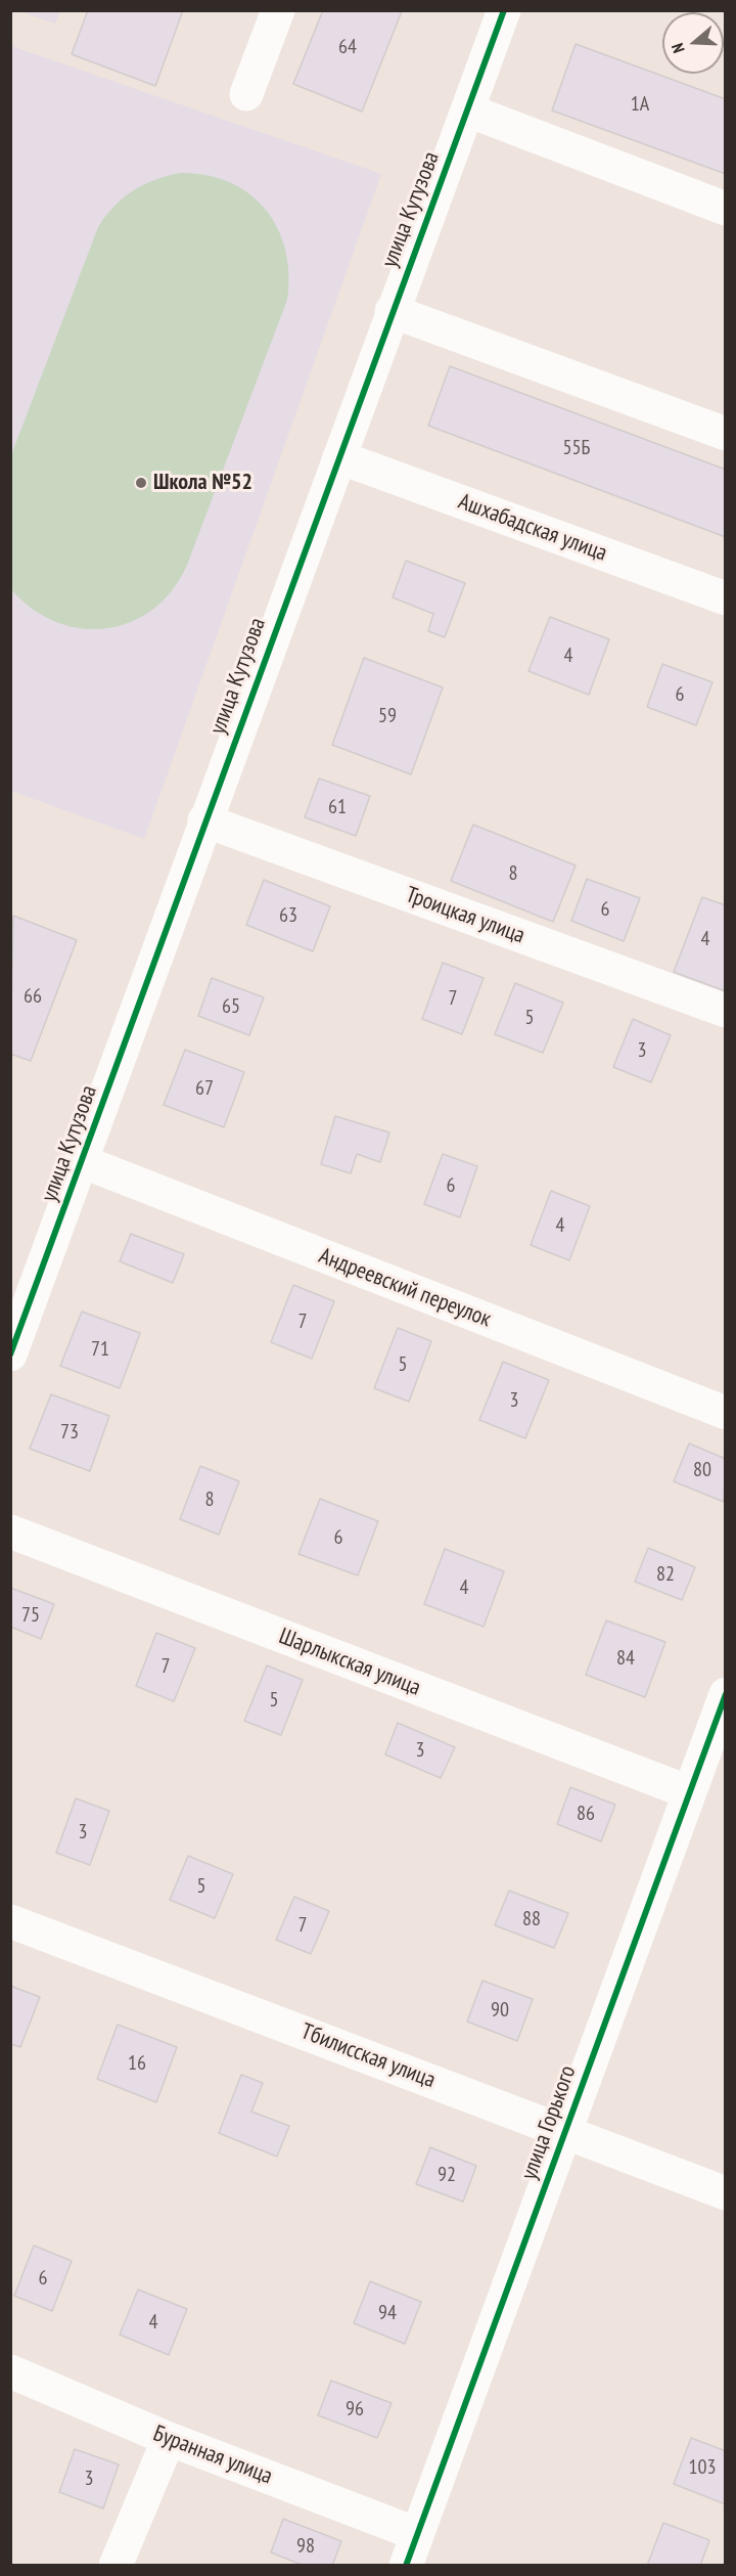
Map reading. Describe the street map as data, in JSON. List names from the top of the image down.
{
  "streets": {
    "street": [
      "улица Кутузова",
      "Ашхабадская улица",
      "Троицкая улица",
      "Андреевский переулок",
      "Шарлыкская улица",
      "Тбилисская улица",
      "улица Горького",
      "Буранная улица"
    ]
  },
  "crossings": [
    ["улица Кутузова", "Ашхабадская улица"],
    ["улица Кутузова", "Троицкая улица"],
    ["улица Кутузова", "Андреевский переулок"],
    ["Шарлыкская улица", "улица Горького"],
    ["Тбилисская улица", "улица Горького"],
    ["улица Горького", "Буранная улица"]
  ],
  "places": ["Школа №52"],
  "house_numbers": [
    "64",
    "1А",
    "55Б",
    "4",
    "6",
    "59",
    "61",
    "8",
    "6",
    "63",
    "4",
    "66",
    "7",
    "65",
    "5",
    "3",
    "67",
    "6",
    "4",
    "7",
    "71",
    "5",
    "3",
    "73",
    "80",
    "8",
    "6",
    "82",
    "4",
    "75",
    "84",
    "7",
    "5",
    "3",
    "86",
    "3",
    "5",
    "88",
    "7",
    "90",
    "16",
    "92",
    "6",
    "94",
    "4",
    "96",
    "103",
    "3",
    "98"
  ],
  "north": "left"
}
